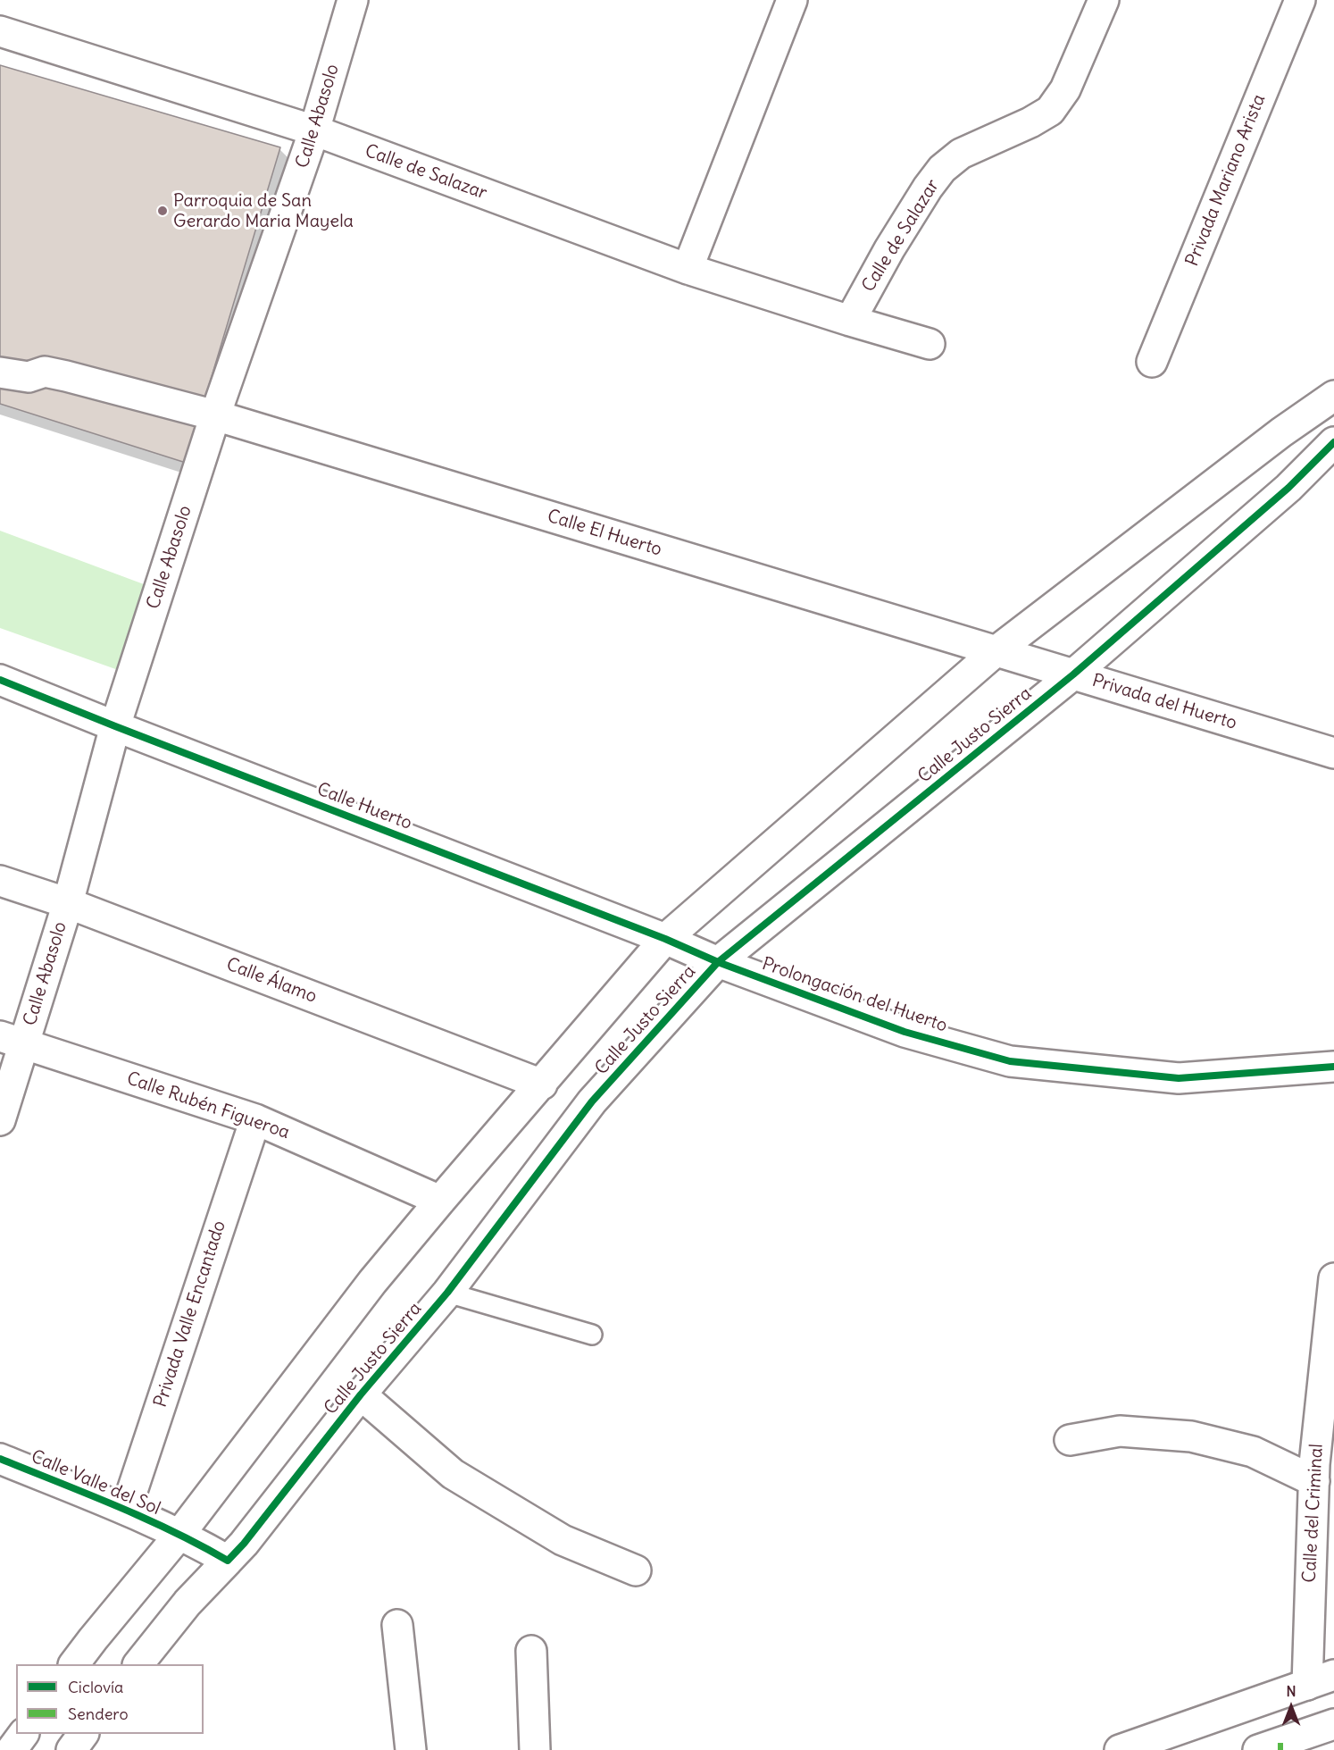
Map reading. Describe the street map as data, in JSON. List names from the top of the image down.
{
  "streets": {
    "street": [
      "Calle Abasolo",
      "Calle de Salazar",
      "Privada Mariano Arista",
      "Calle El Huerto",
      "Privada del Huerto",
      "Calle Justo Sierra",
      "Calle Huerto",
      "Calle Álamo",
      "Prolongación del Huerto",
      "Calle Rubén Figueroa",
      "Privada Valle Encantado",
      "Calle Valle del Sol",
      "Calle del Criminal"
    ]
  },
  "crossings": [
    ["Calle Abasolo", "Calle de Salazar"],
    ["Calle Abasolo", "Calle El Huerto"],
    ["Calle Abasolo", "Calle Huerto"],
    ["Calle Abasolo", "Calle Álamo"],
    ["Calle Abasolo", "Calle Rubén Figueroa"],
    ["Calle El Huerto", "Privada del Huerto"],
    ["Calle El Huerto", "Calle Justo Sierra"],
    ["Privada del Huerto", "Calle Justo Sierra"],
    ["Calle Justo Sierra", "Calle Huerto"],
    ["Calle Justo Sierra", "Calle Álamo"],
    ["Calle Justo Sierra", "Prolongación del Huerto"],
    ["Calle Justo Sierra", "Calle Rubén Figueroa"],
    ["Calle Justo Sierra", "Calle Valle del Sol"],
    ["Calle Huerto", "Prolongación del Huerto"],
    ["Calle Rubén Figueroa", "Privada Valle Encantado"],
    ["Privada Valle Encantado", "Calle Valle del Sol"]
  ],
  "places": ["Parroquia de San Gerardo Maria Mayela"],
  "legend": ["Ciclovía", "Sendero"],
  "north": "top"
}
